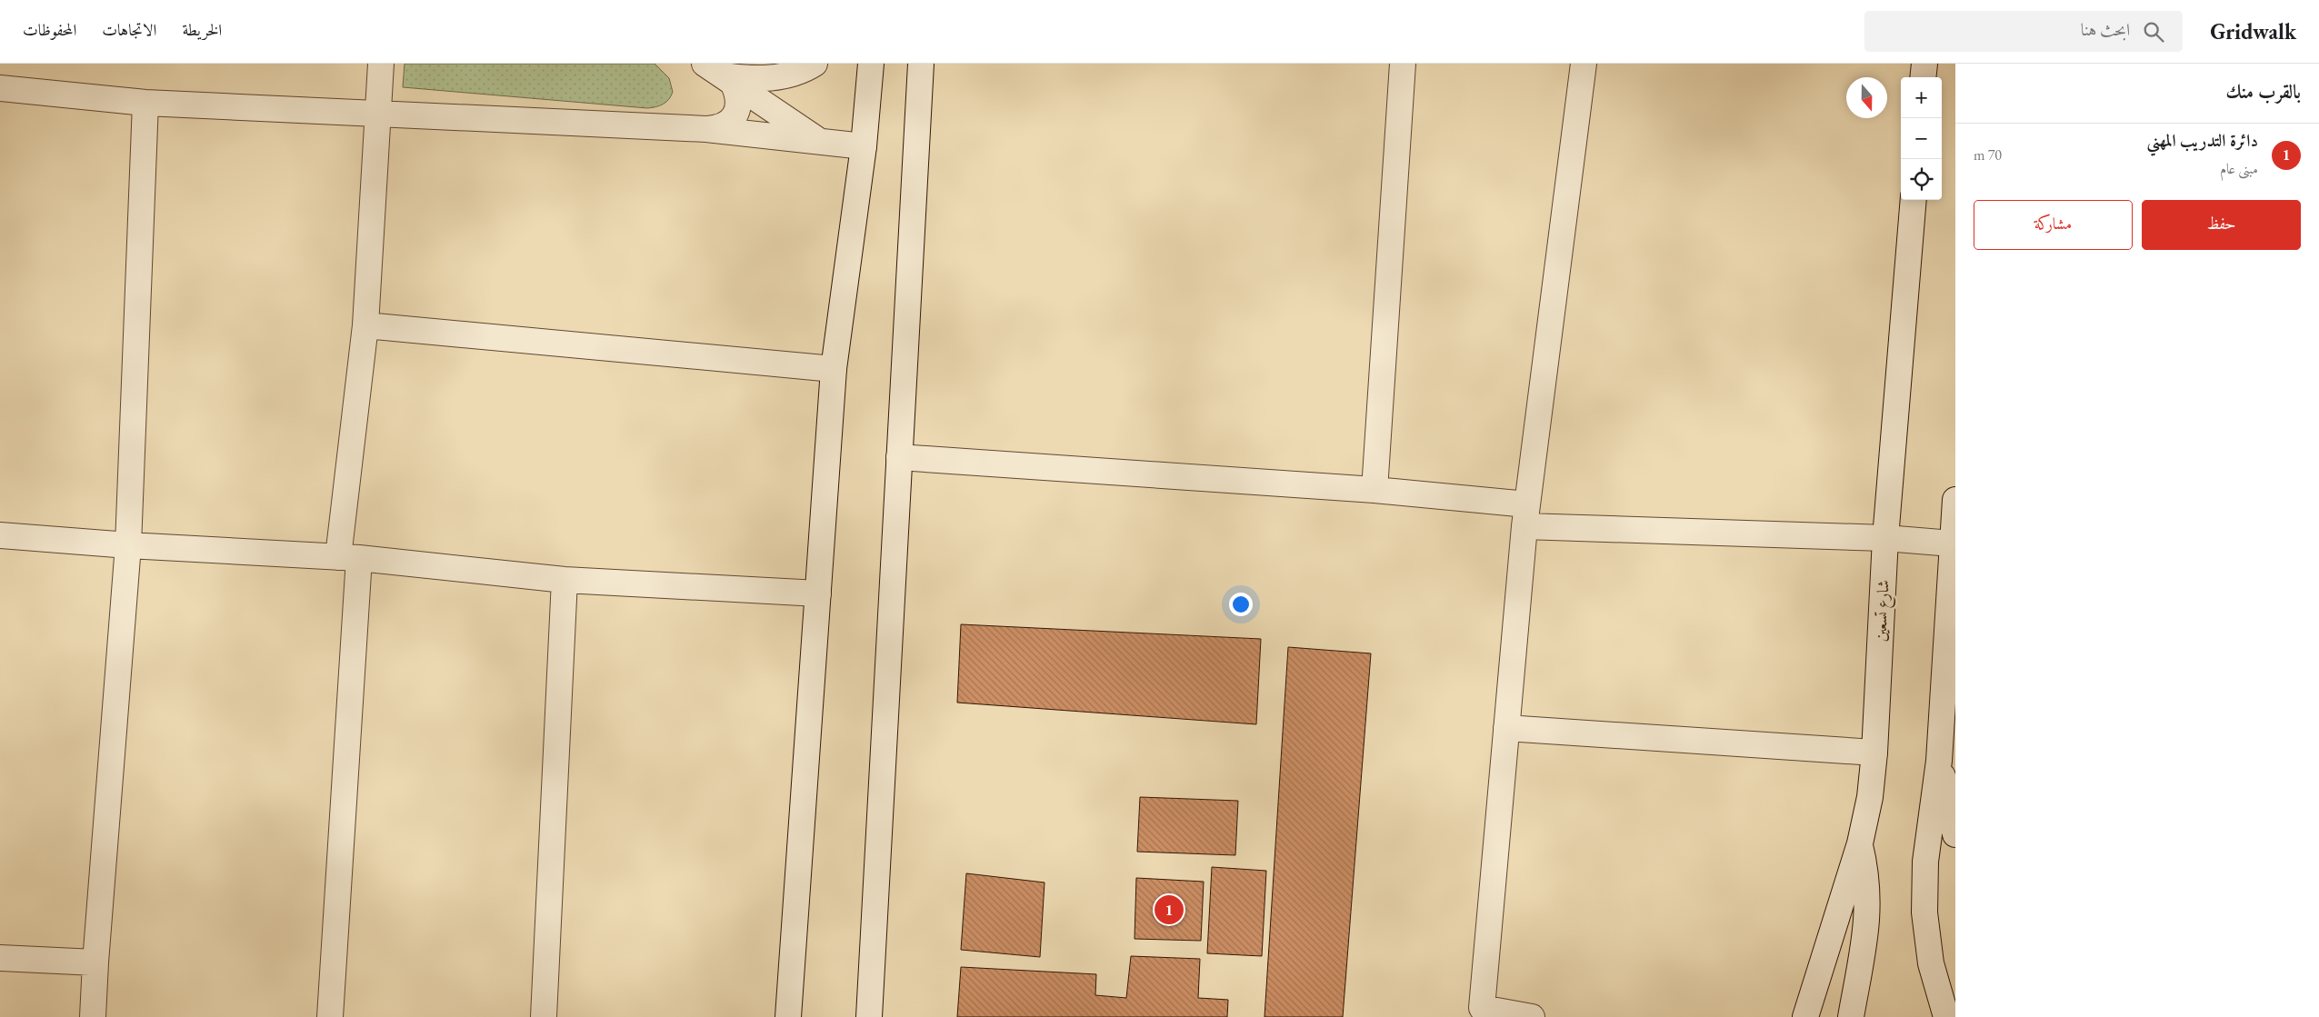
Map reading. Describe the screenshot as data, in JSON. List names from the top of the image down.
{
  "streets": {
    "street": ["شارع تسعين"]
  },
  "north": "bottom",
  "page": {
    "header": "Gridwalk",
    "search": "ابحث هنا",
    "nav": ["الخريطة", "الاتجاهات", "المحفوظات"],
    "heading": "بالقرب منك",
    "map_buttons": ["+", "−"],
    "list": [
      {
        "mark": "1",
        "name": "دائرة التدريب المهني",
        "note": "مبنى عام",
        "value": "70 m"
      }
    ],
    "buttons": ["حفظ", "مشاركة"],
    "pins": "1"
  }
}
